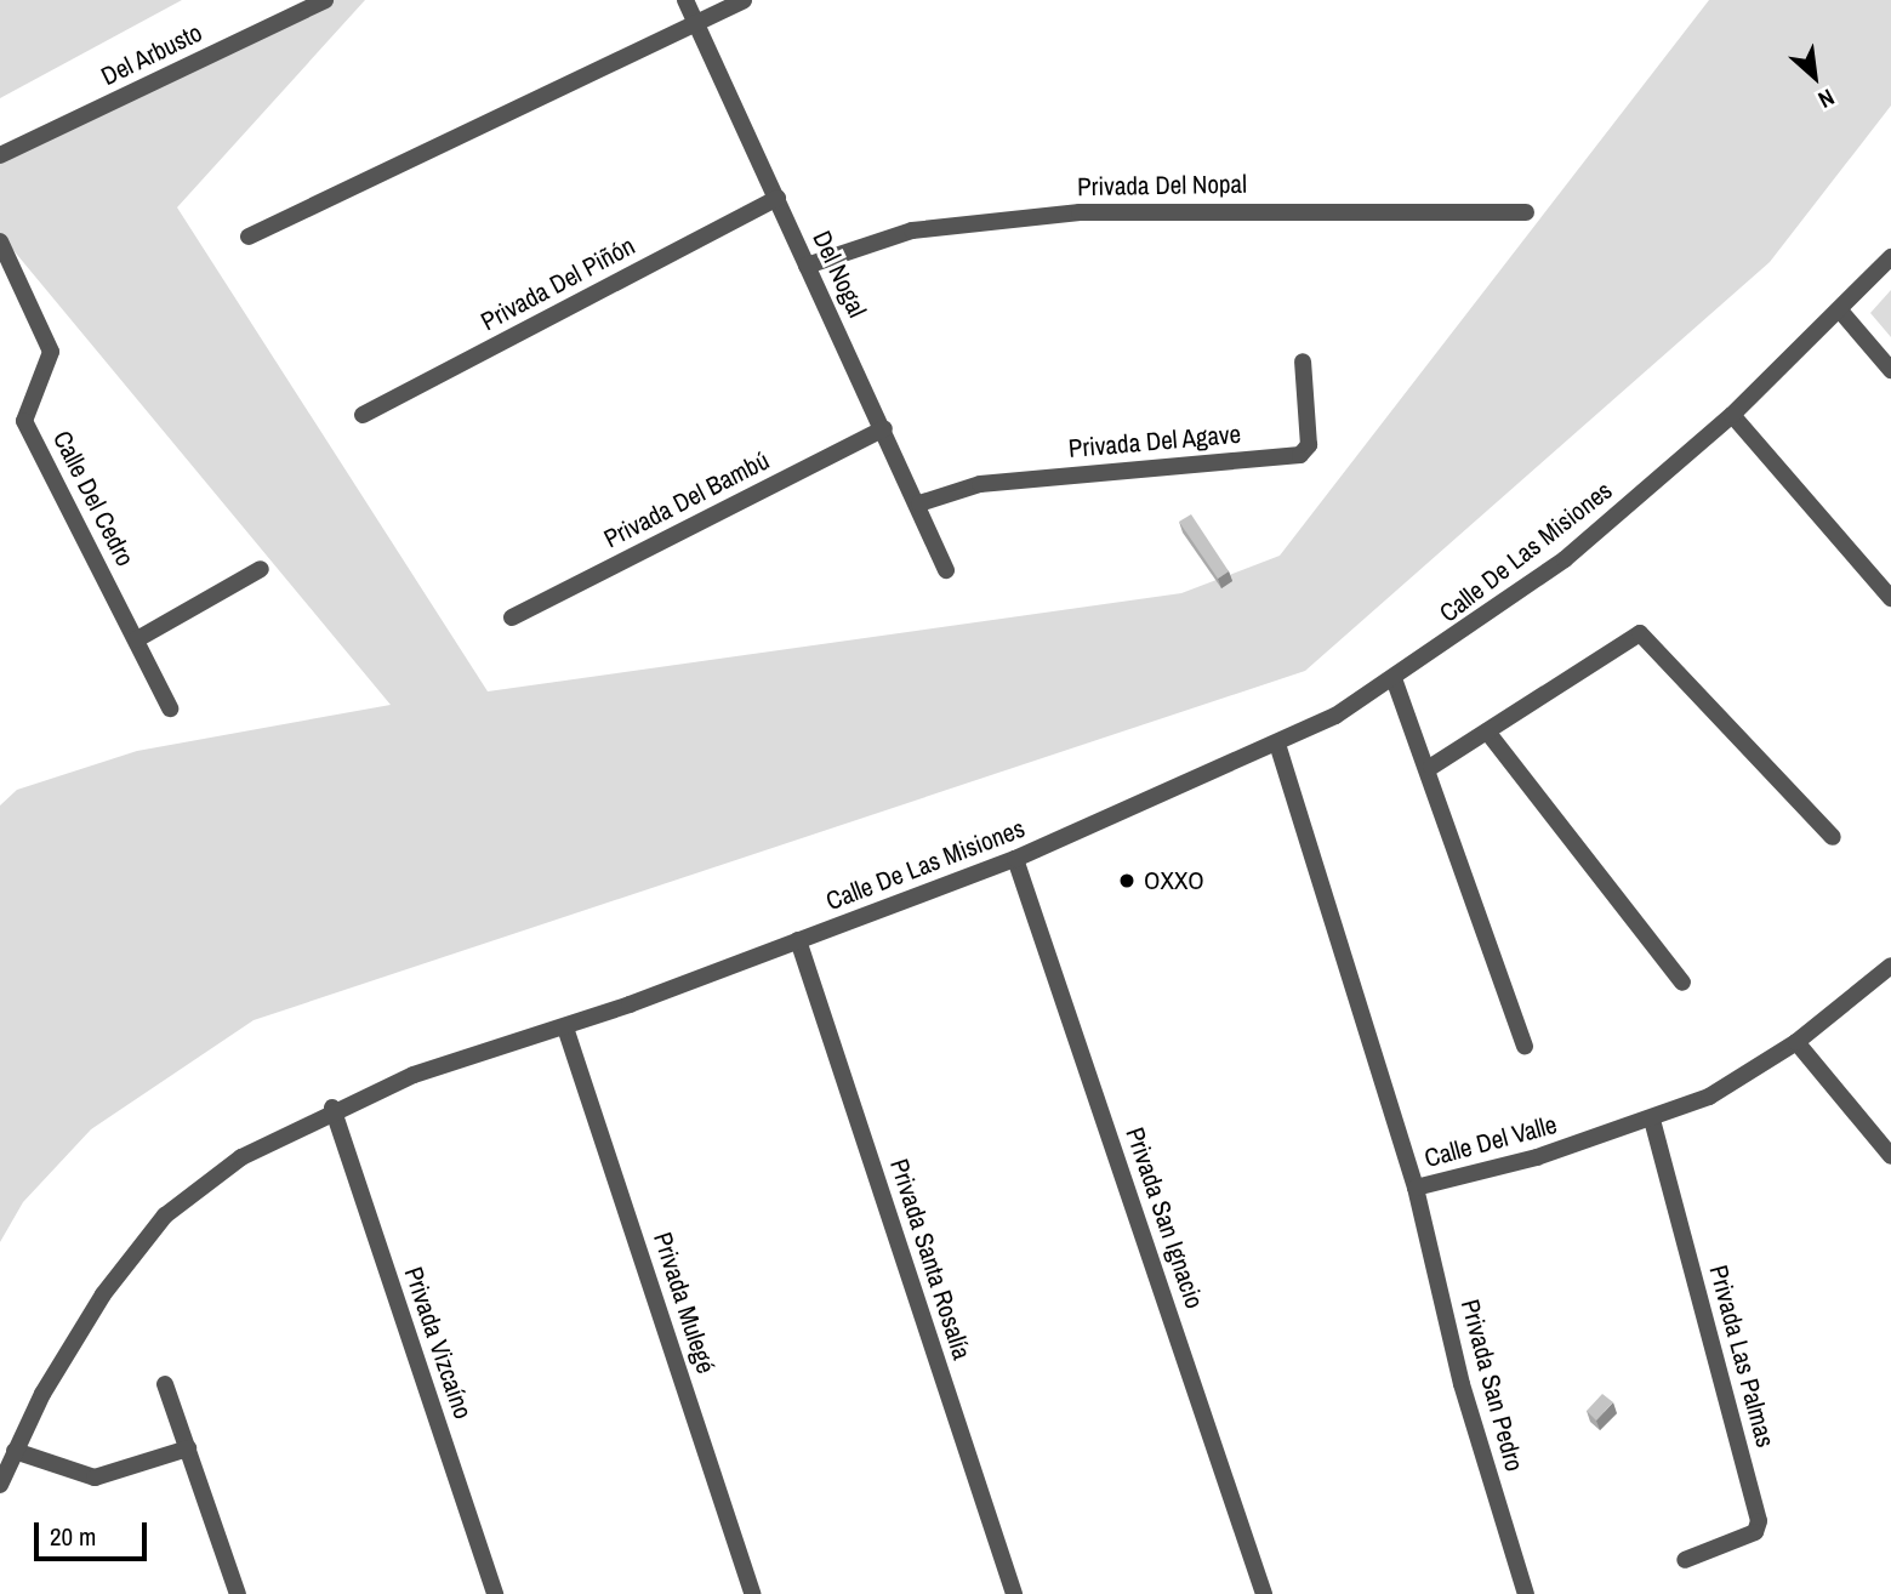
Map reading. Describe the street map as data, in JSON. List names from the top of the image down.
{
  "streets": {
    "street": [
      "Del Arbusto",
      "Privada Del Nopal",
      "Del Nogal",
      "Privada Del Piñón",
      "Privada Del Agave",
      "Calle Del Cedro",
      "Privada Del Bambú",
      "Calle De Las Misiones",
      "Calle Del Valle",
      "Privada San Ignacio",
      "Privada Santa Rosalía",
      "Privada Mulegé",
      "Privada Vizcaíno",
      "Privada Las Palmas",
      "Privada San Pedro"
    ]
  },
  "crossings": [
    ["Privada Del Nopal", "Del Nogal"],
    ["Del Nogal", "Privada Del Piñón"],
    ["Del Nogal", "Privada Del Agave"],
    ["Del Nogal", "Privada Del Bambú"],
    ["Calle De Las Misiones", "Calle Del Valle"],
    ["Calle De Las Misiones", "Privada San Ignacio"],
    ["Calle De Las Misiones", "Privada Santa Rosalía"],
    ["Calle De Las Misiones", "Privada Mulegé"],
    ["Calle De Las Misiones", "Privada Vizcaíno"],
    ["Calle Del Valle", "Privada Las Palmas"],
    ["Calle Del Valle", "Privada San Pedro"]
  ],
  "places": ["OXXO"],
  "scale_bar": "20 m",
  "north": "bottom right"
}
